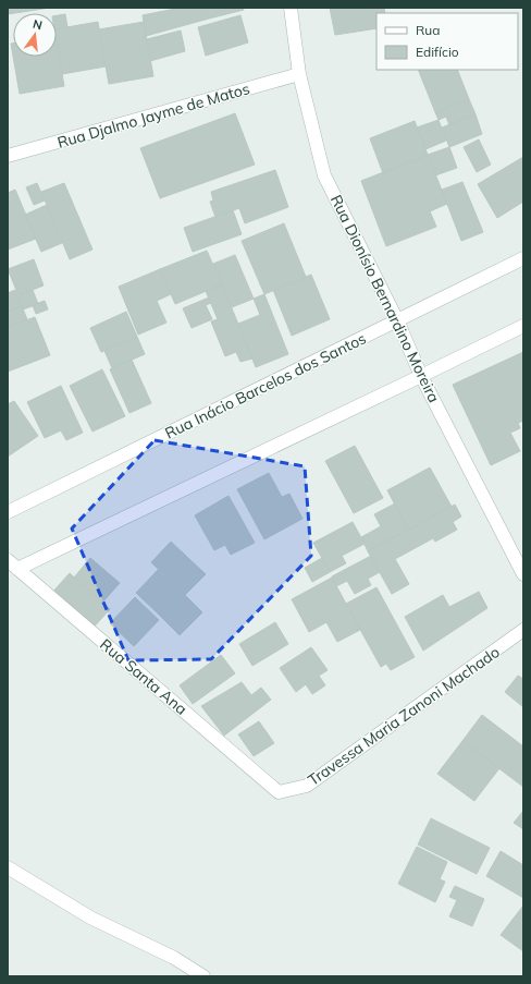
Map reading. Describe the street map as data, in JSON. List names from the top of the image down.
{
  "streets": {
    "street": [
      "Rua Djalmo Jayme de Matos",
      "Rua Dionísio Bernardino Moreira",
      "Rua Inácio Barcelos dos Santos",
      "Rua Santa Ana",
      "Travessa Maria Zanoni Machado"
    ]
  },
  "crossings": [
    ["Rua Djalmo Jayme de Matos", "Rua Dionísio Bernardino Moreira"],
    ["Rua Dionísio Bernardino Moreira", "Rua Inácio Barcelos dos Santos"],
    ["Rua Santa Ana", "Travessa Maria Zanoni Machado"]
  ],
  "legend": ["Rua", "Edifício"],
  "north": "top"
}
